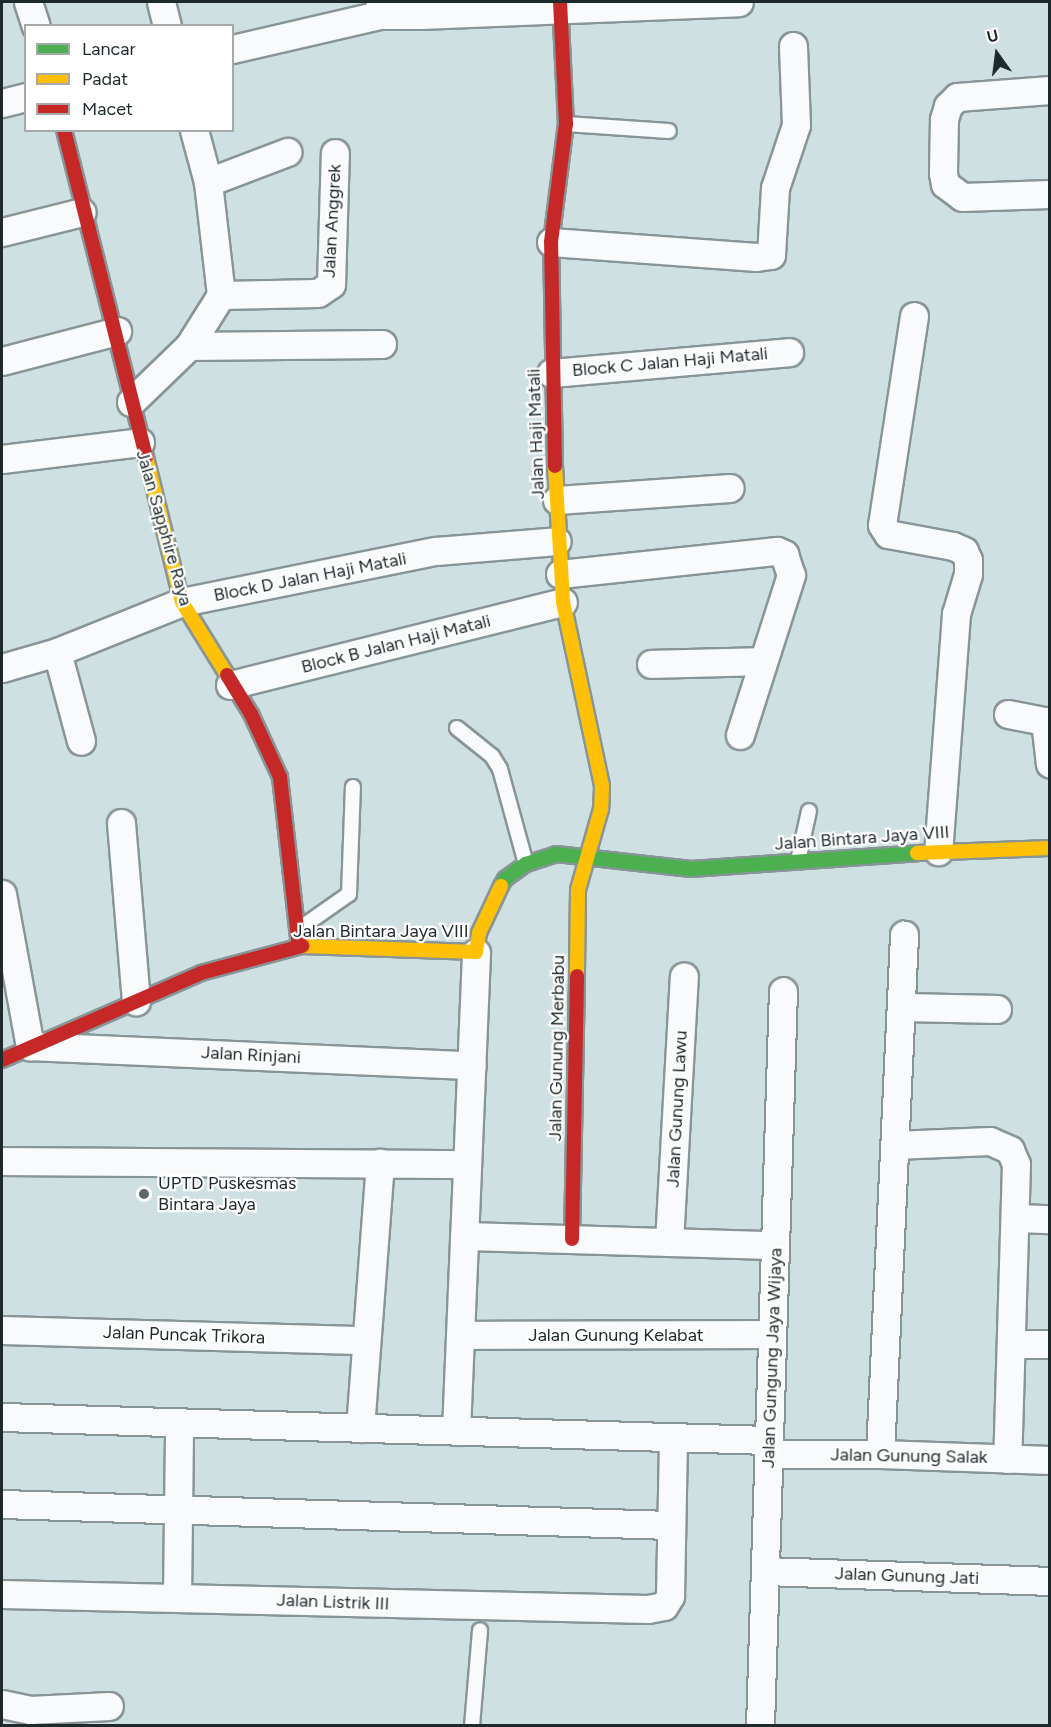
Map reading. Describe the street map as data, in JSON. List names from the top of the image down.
{
  "streets": {
    "street": [
      "Jalan Anggrek",
      "Block C Jalan Haji Matali",
      "Jalan Haji Matali",
      "Jalan Sapphire Raya",
      "Block D Jalan Haji Matali",
      "Block B Jalan Haji Matali",
      "Jalan Bintara Jaya VIII",
      "Jalan Gunung Merbabu",
      "Jalan Rinjani",
      "Jalan Gunung Lawu",
      "Jalan Puncak Trikora",
      "Jalan Gunung Kelabat",
      "Jalan Gungung Jaya Wijaya",
      "Jalan Gunung Salak",
      "Jalan Gunung Jati",
      "Jalan Listrik III"
    ]
  },
  "crossings": [
    ["Block C Jalan Haji Matali", "Jalan Haji Matali"],
    ["Jalan Haji Matali", "Block D Jalan Haji Matali"],
    ["Jalan Haji Matali", "Block B Jalan Haji Matali"],
    ["Jalan Haji Matali", "Jalan Bintara Jaya VIII"],
    ["Jalan Haji Matali", "Jalan Gunung Merbabu"],
    ["Jalan Sapphire Raya", "Block D Jalan Haji Matali"],
    ["Jalan Sapphire Raya", "Block B Jalan Haji Matali"],
    ["Jalan Sapphire Raya", "Jalan Bintara Jaya VIII"],
    ["Jalan Bintara Jaya VIII", "Jalan Gunung Merbabu"],
    ["Jalan Bintara Jaya VIII", "Jalan Rinjani"],
    ["Jalan Gunung Kelabat", "Jalan Gungung Jaya Wijaya"],
    ["Jalan Gungung Jaya Wijaya", "Jalan Gunung Salak"],
    ["Jalan Gungung Jaya Wijaya", "Jalan Gunung Jati"]
  ],
  "places": ["UPTD Puskesmas Bintara Jaya"],
  "legend": ["Lancar", "Padat", "Macet"],
  "north": "top"
}
